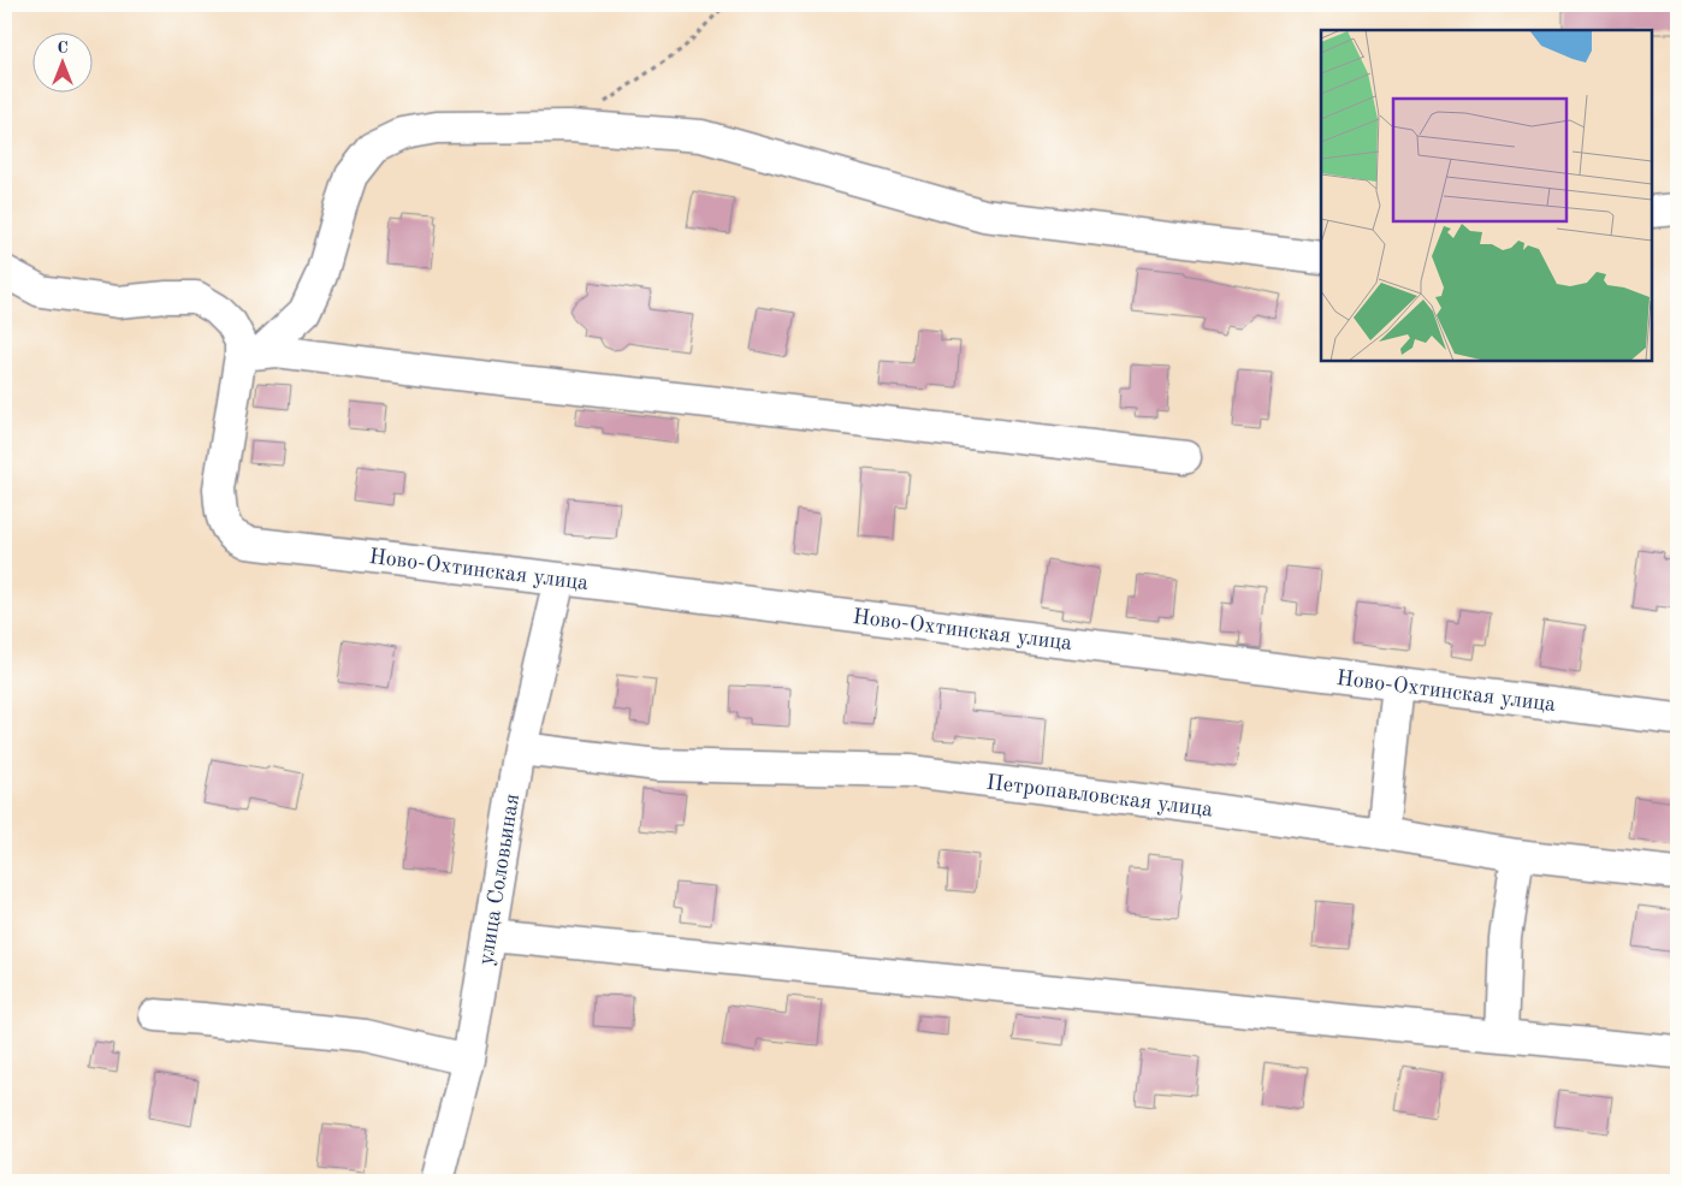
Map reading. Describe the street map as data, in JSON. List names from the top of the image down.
{
  "streets": {
    "street": ["Ново-Охтинская улица", "Петропавловская улица", "улица Соловьиная"]
  },
  "crossings": [
    ["Ново-Охтинская улица", "улица Соловьиная"],
    ["Петропавловская улица", "улица Соловьиная"]
  ],
  "north": "top"
}
